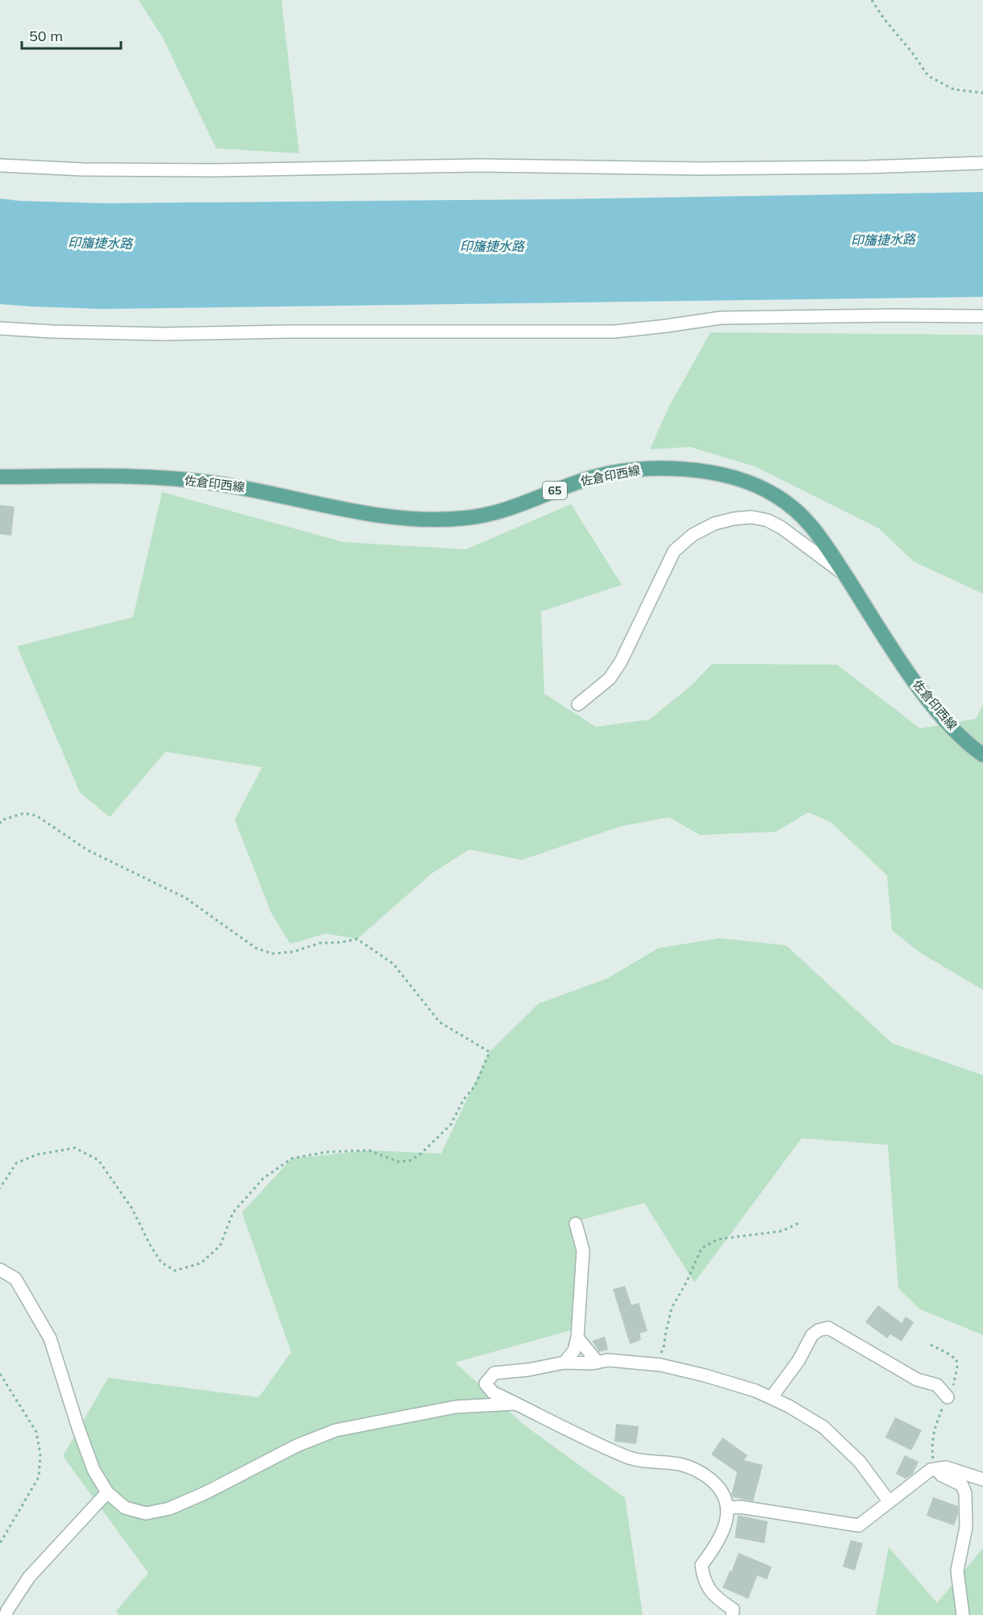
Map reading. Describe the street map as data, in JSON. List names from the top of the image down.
{
  "streets": {
    "main road": ["佐倉印西線", "65"]
  },
  "water": ["印旛捷水路"],
  "scale_bar": "50 m"
}
